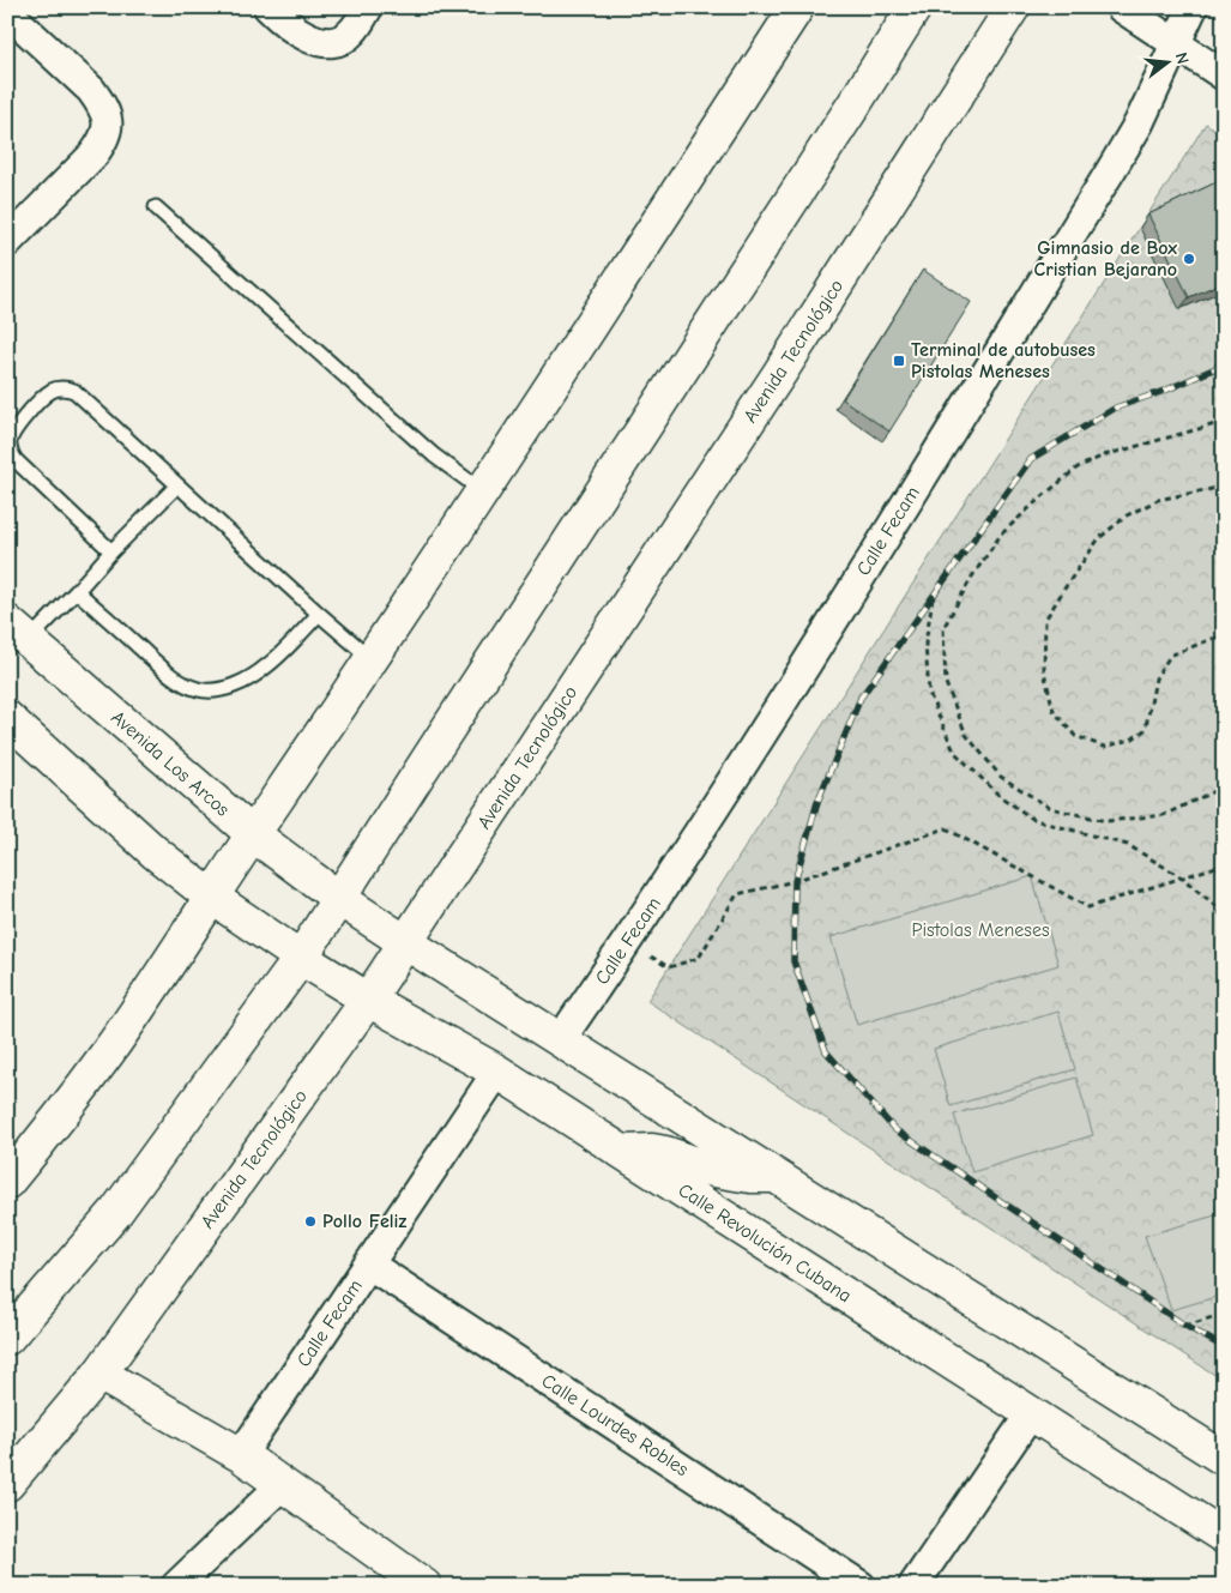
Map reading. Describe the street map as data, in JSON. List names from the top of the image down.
{
  "streets": {
    "main road": ["Avenida Tecnológico", "Avenida Los Arcos", "Calle Revolución Cubana"],
    "street": ["Calle Fecam", "Calle Lourdes Robles"]
  },
  "crossings": [
    ["Avenida Tecnológico", "Calle Revolución Cubana"],
    ["Calle Fecam", "Calle Revolución Cubana"],
    ["Calle Fecam", "Calle Lourdes Robles"]
  ],
  "parks": ["Pistolas Meneses"],
  "places": {
    "other": ["Gimnasio de Box Cristian Bejarano", "Pollo Feliz"],
    "transit": ["Terminal de autobuses Pistolas Meneses"]
  },
  "north": "right"
}
